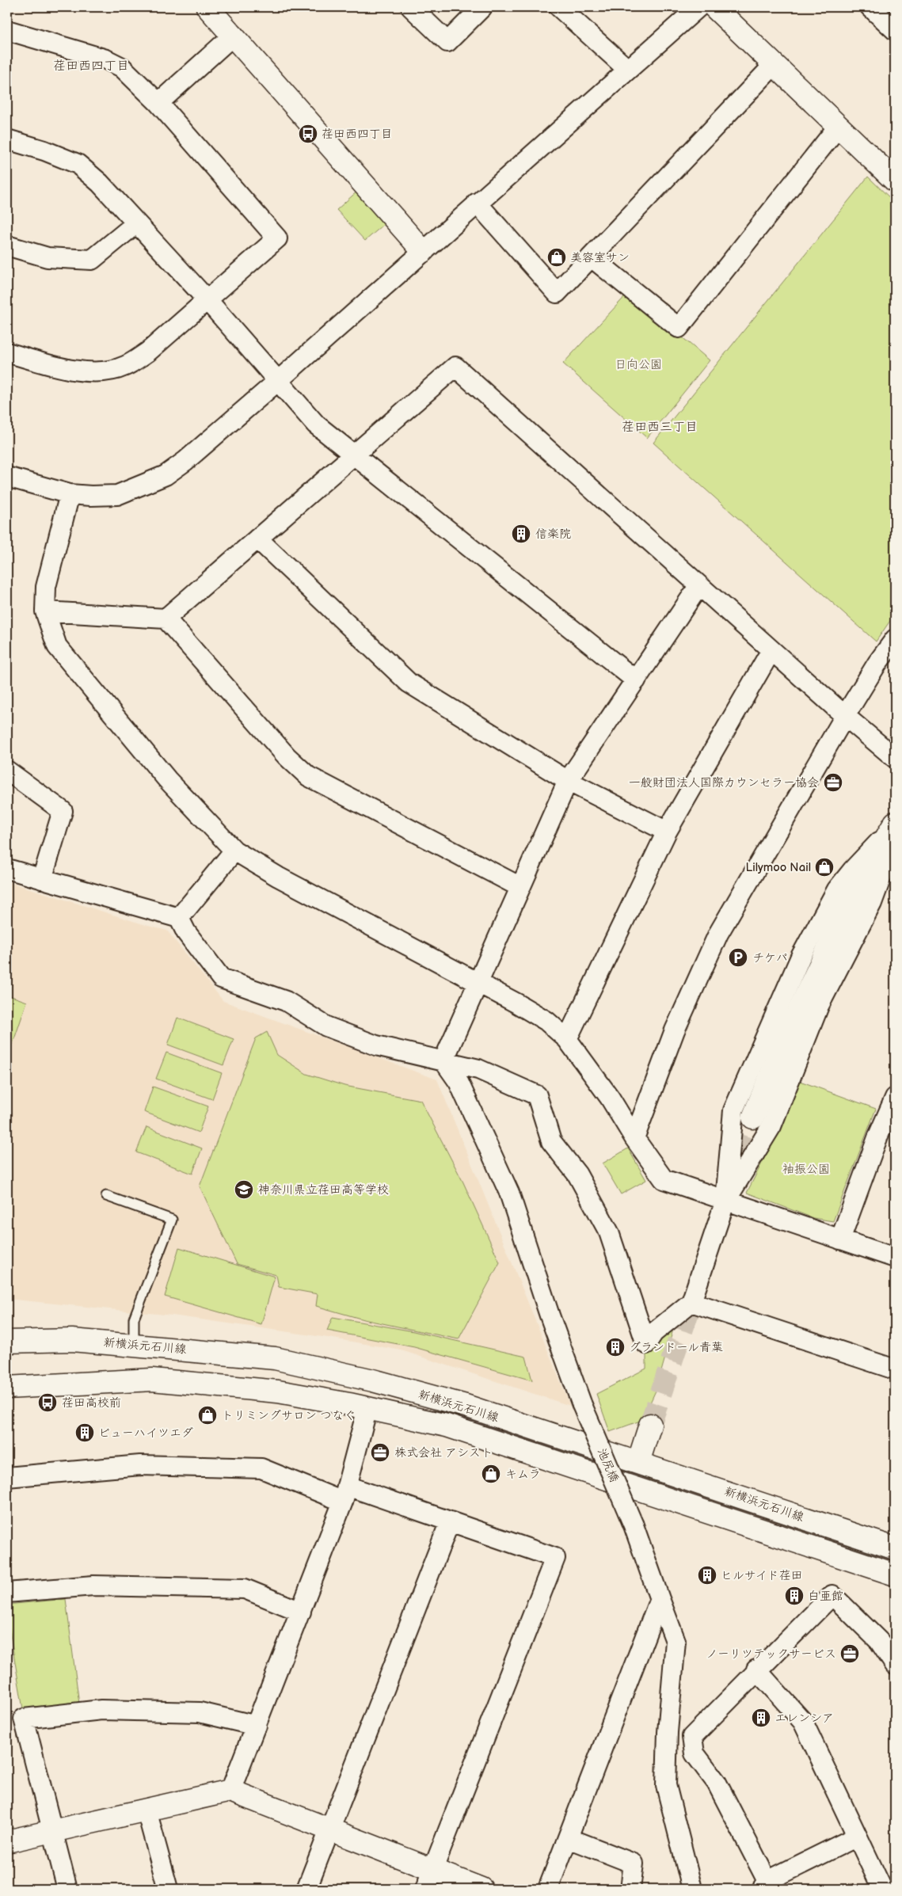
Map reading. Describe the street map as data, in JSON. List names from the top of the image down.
{
  "streets": {
    "street": ["新横浜元石川線", "池尻橋"]
  },
  "districts": ["荏田西四丁目", "荏田西三丁目"],
  "parks": ["日向公園", "袖振公園"],
  "places": {
    "bus stop": ["荏田西四丁目", "荏田高校前"],
    "shop": [
      "美容室サン",
      "Lilymoo Nail",
      "トリミングサロン つなぐ",
      "キムラ"
    ],
    "building": [
      "信楽院",
      "グランドール青葉",
      "ビューハイツエダ",
      "ヒルサイド荏田",
      "白亜館",
      "エレンシア"
    ],
    "office": ["一般財団法人国際カウンセラー協会", "株式会社 アシスト", "ノーリツテックサービス"],
    "parking": ["チケパ"],
    "school or university": ["神奈川県立荏田高等学校"]
  }
}
